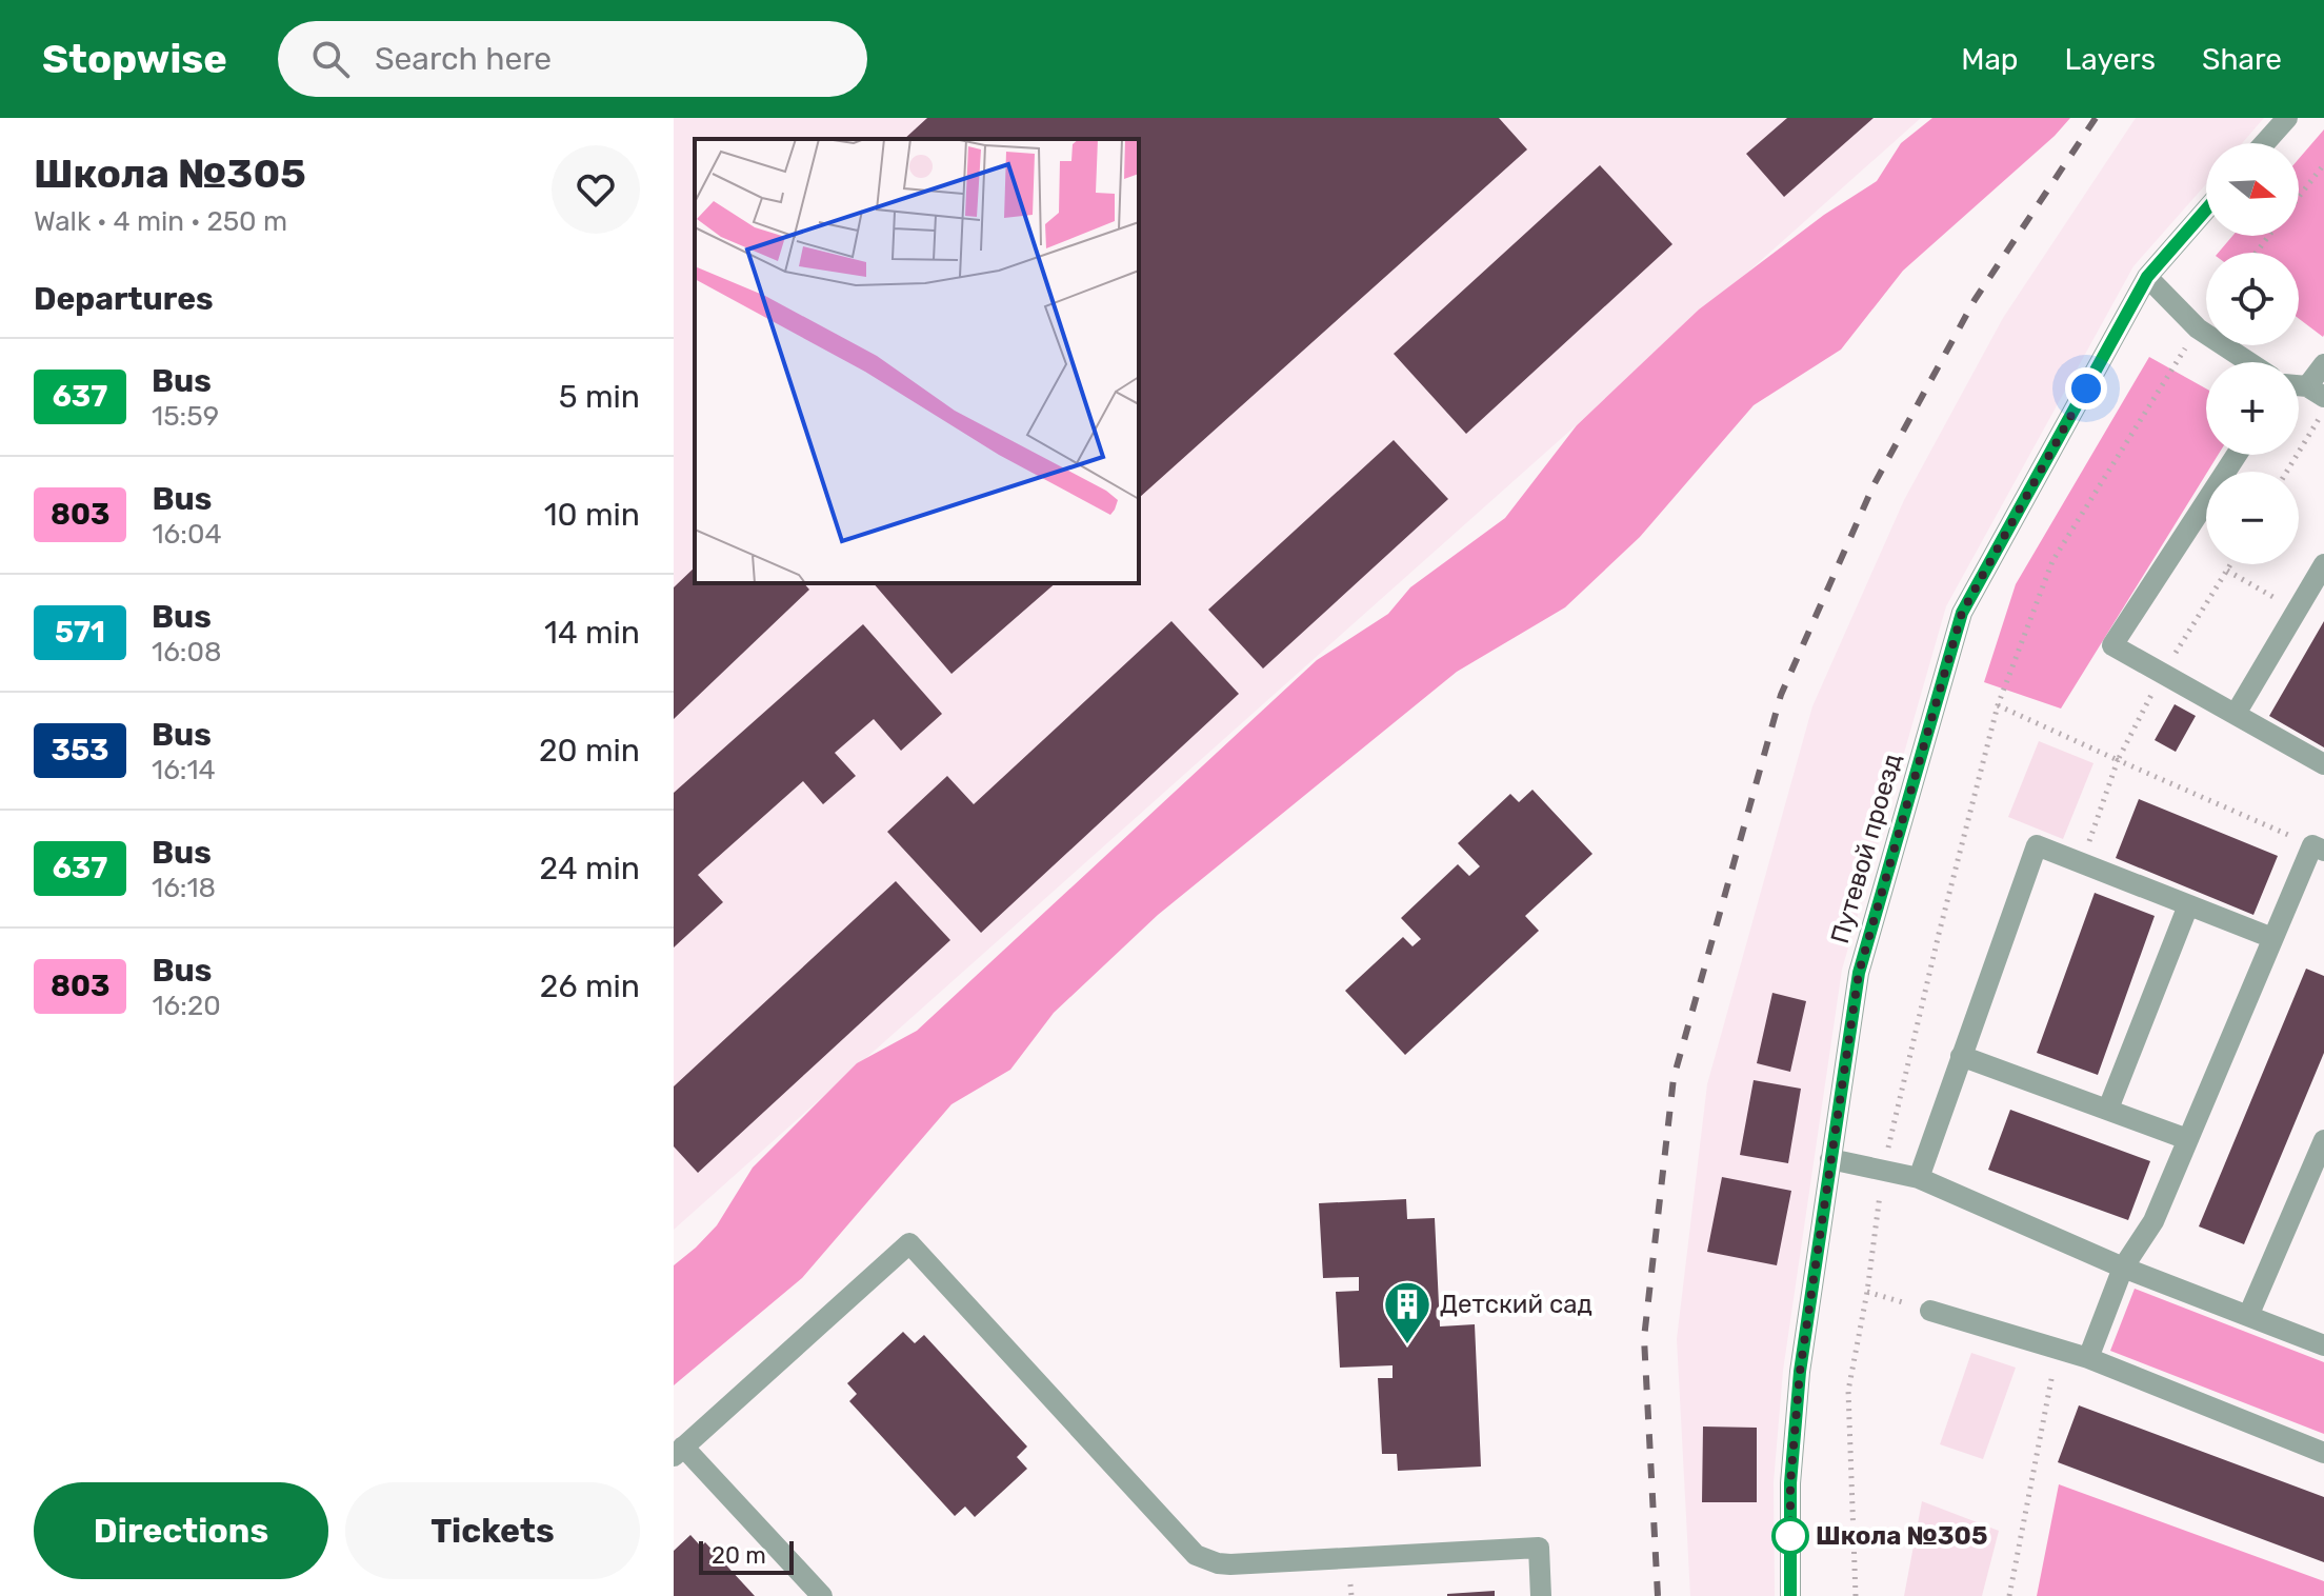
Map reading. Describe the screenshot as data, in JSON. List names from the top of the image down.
{
  "streets": {
    "street": ["Путевой проезд"]
  },
  "places": {
    "building": ["Детский сад"],
    "other": ["Школа №305"]
  },
  "lines": ["bus line 637"],
  "scale_bar": "20 m",
  "north": "right",
  "page": {
    "header": "Stopwise",
    "search": "Search here",
    "nav": ["Map", "Layers", "Share"],
    "heading": [
      ["Школа №305", "Walk · 4 min · 250 m"],
      "Departures"
    ],
    "map_buttons": ["+", "−"],
    "list": [
      {
        "mark": "637",
        "name": "Bus",
        "note": "15:59",
        "value": "5 min"
      },
      {
        "mark": "803",
        "name": "Bus",
        "note": "16:04",
        "value": "10 min"
      },
      {
        "mark": "571",
        "name": "Bus",
        "note": "16:08",
        "value": "14 min"
      },
      {
        "mark": "353",
        "name": "Bus",
        "note": "16:14",
        "value": "20 min"
      },
      {
        "mark": "637",
        "name": "Bus",
        "note": "16:18",
        "value": "24 min"
      },
      {
        "mark": "803",
        "name": "Bus",
        "note": "16:20",
        "value": "26 min"
      }
    ],
    "buttons": ["Directions", "Tickets"],
    "scale": "20 m"
  }
}
